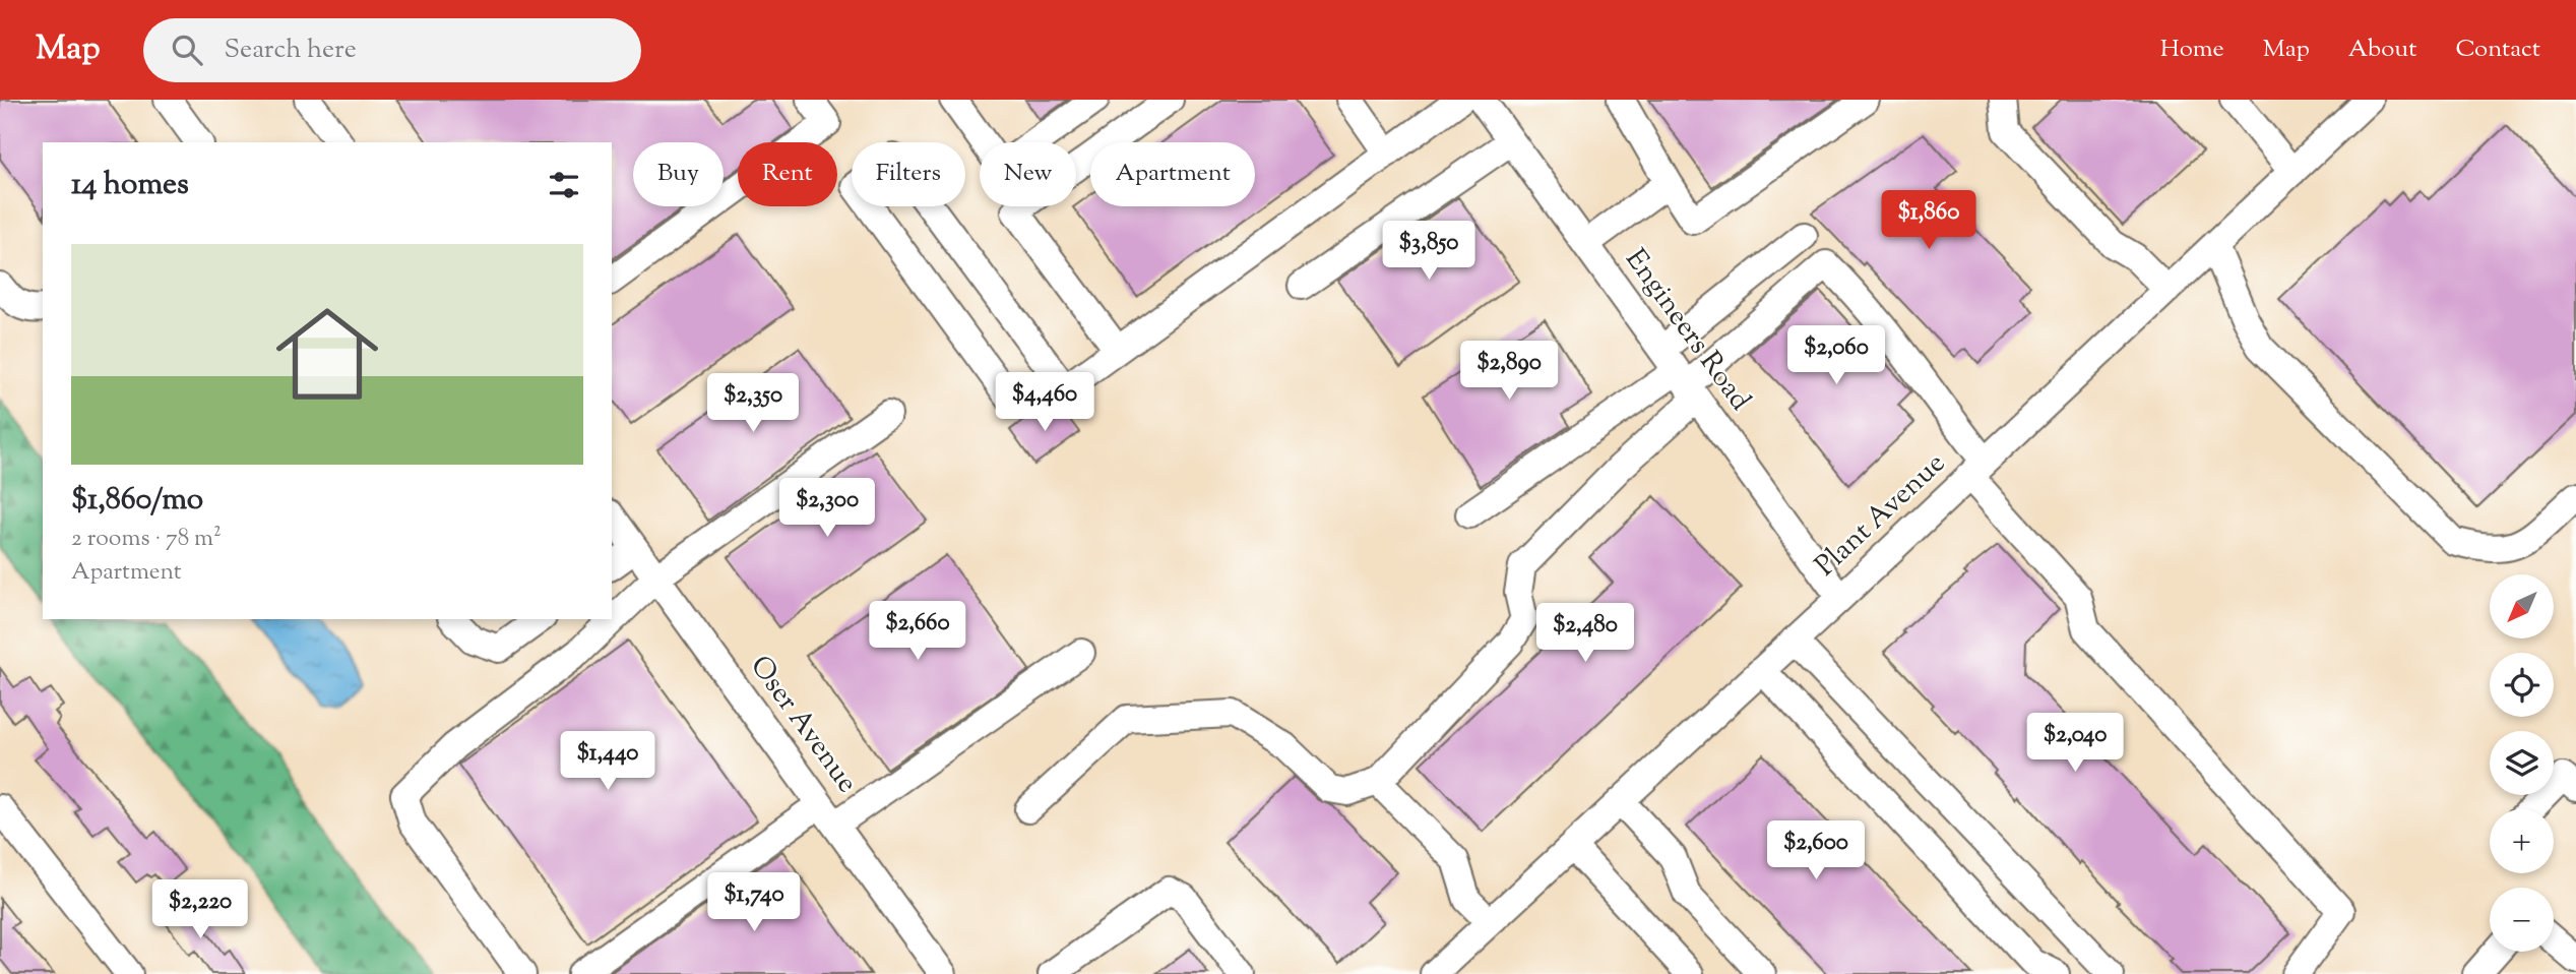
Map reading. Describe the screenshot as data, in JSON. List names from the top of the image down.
{
  "streets": {
    "street": ["Engineers Road", "Plant Avenue", "Oser Avenue"]
  },
  "crossings": [
    ["Engineers Road", "Plant Avenue"]
  ],
  "north": "bottom left",
  "page": {
    "header": "Map",
    "search": "Search here",
    "nav": [
      "Home",
      "Map",
      "About",
      "Contact"
    ],
    "chip": [
      "Buy",
      "Rent",
      "Filters",
      "New",
      "Apartment"
    ],
    "heading": "14 homes",
    "price": [
      "$1,860",
      "$3,850",
      "$2,060",
      "$2,890",
      "$4,460",
      "$2,350",
      "$2,300",
      "$2,660",
      "$2,480",
      "$2,040",
      "$1,440",
      "$2,600",
      "$1,740",
      "$2,220"
    ],
    "list": [
      {
        "name": "$1,860/mo",
        "note": "2 rooms · 78 m² · Apartment"
      }
    ],
    "map_buttons": ["+", "−"]
  }
}
